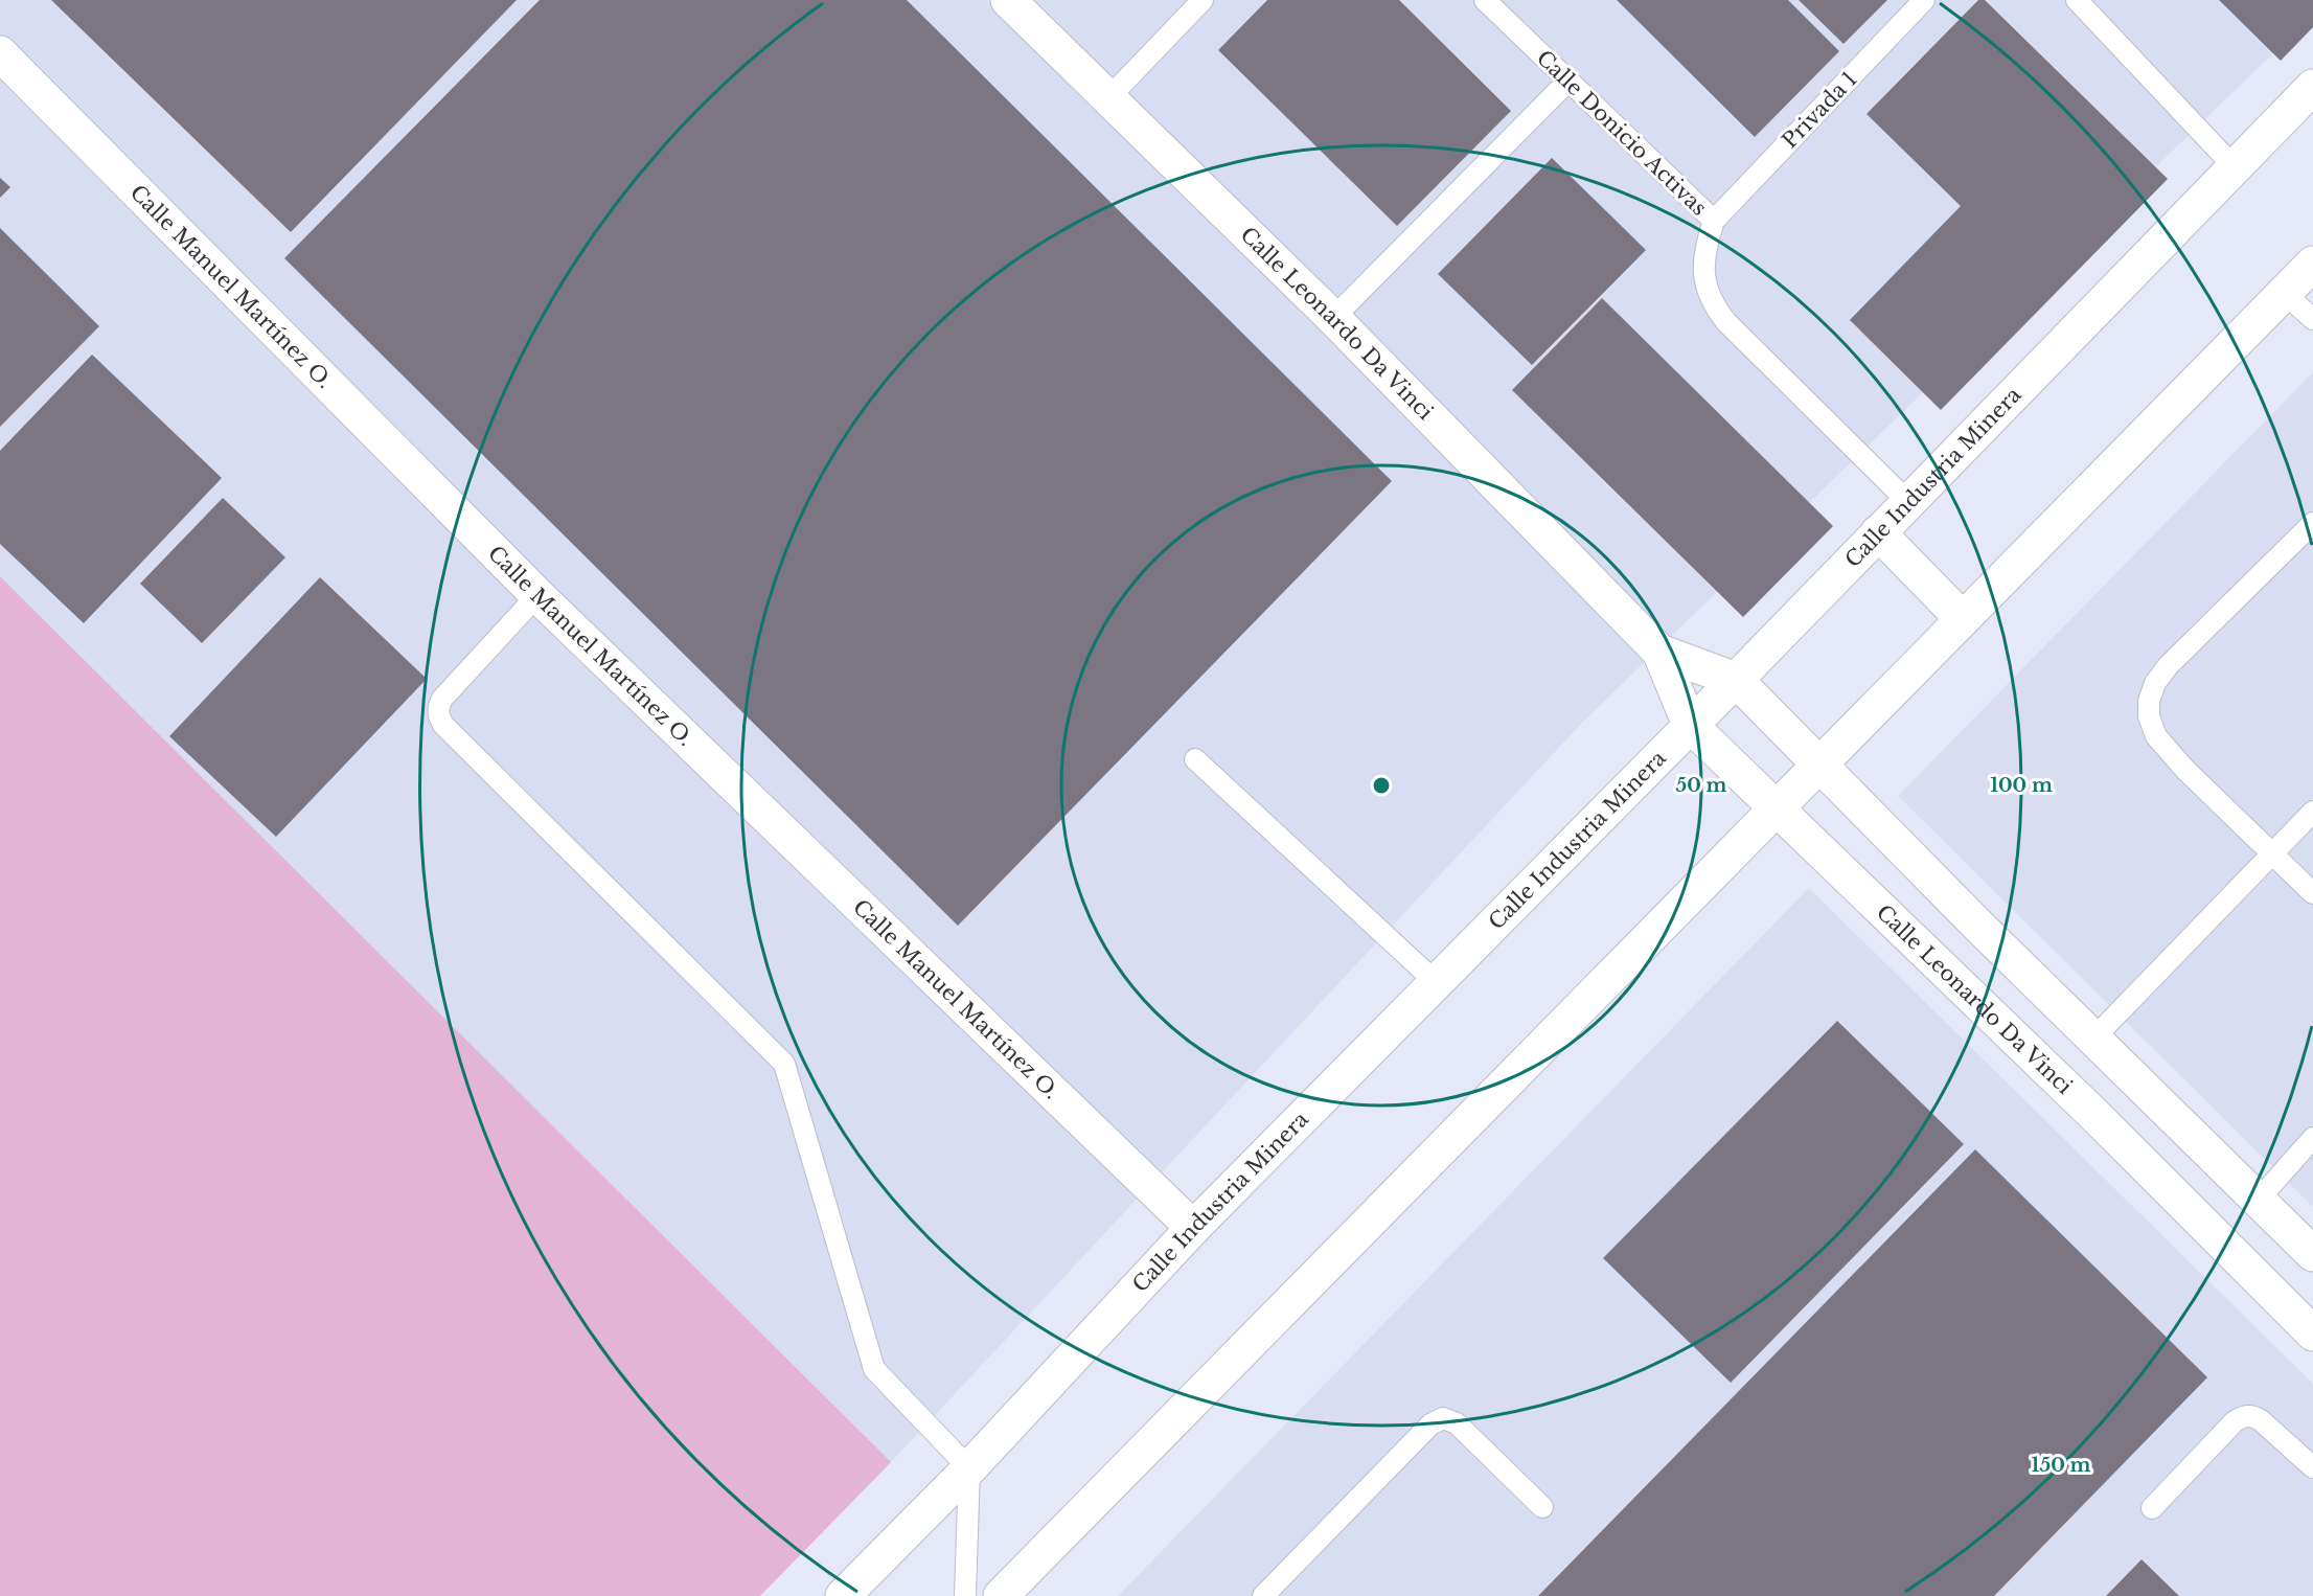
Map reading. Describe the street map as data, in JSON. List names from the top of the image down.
{
  "streets": {
    "main road": ["Calle Manuel Martínez O.", "Calle Leonardo Da Vinci", "Calle Industria Minera"],
    "lane": ["Privada 1", "Calle Donicio Activas"]
  },
  "crossings": [
    ["Privada 1", "Calle Donicio Activas"],
    ["Calle Donicio Activas", "Calle Industria Minera"],
    ["Calle Manuel Martínez O.", "Calle Industria Minera"],
    ["Calle Leonardo Da Vinci", "Calle Industria Minera"]
  ],
  "rings": ["50 m", "100 m", "150 m"]
}
